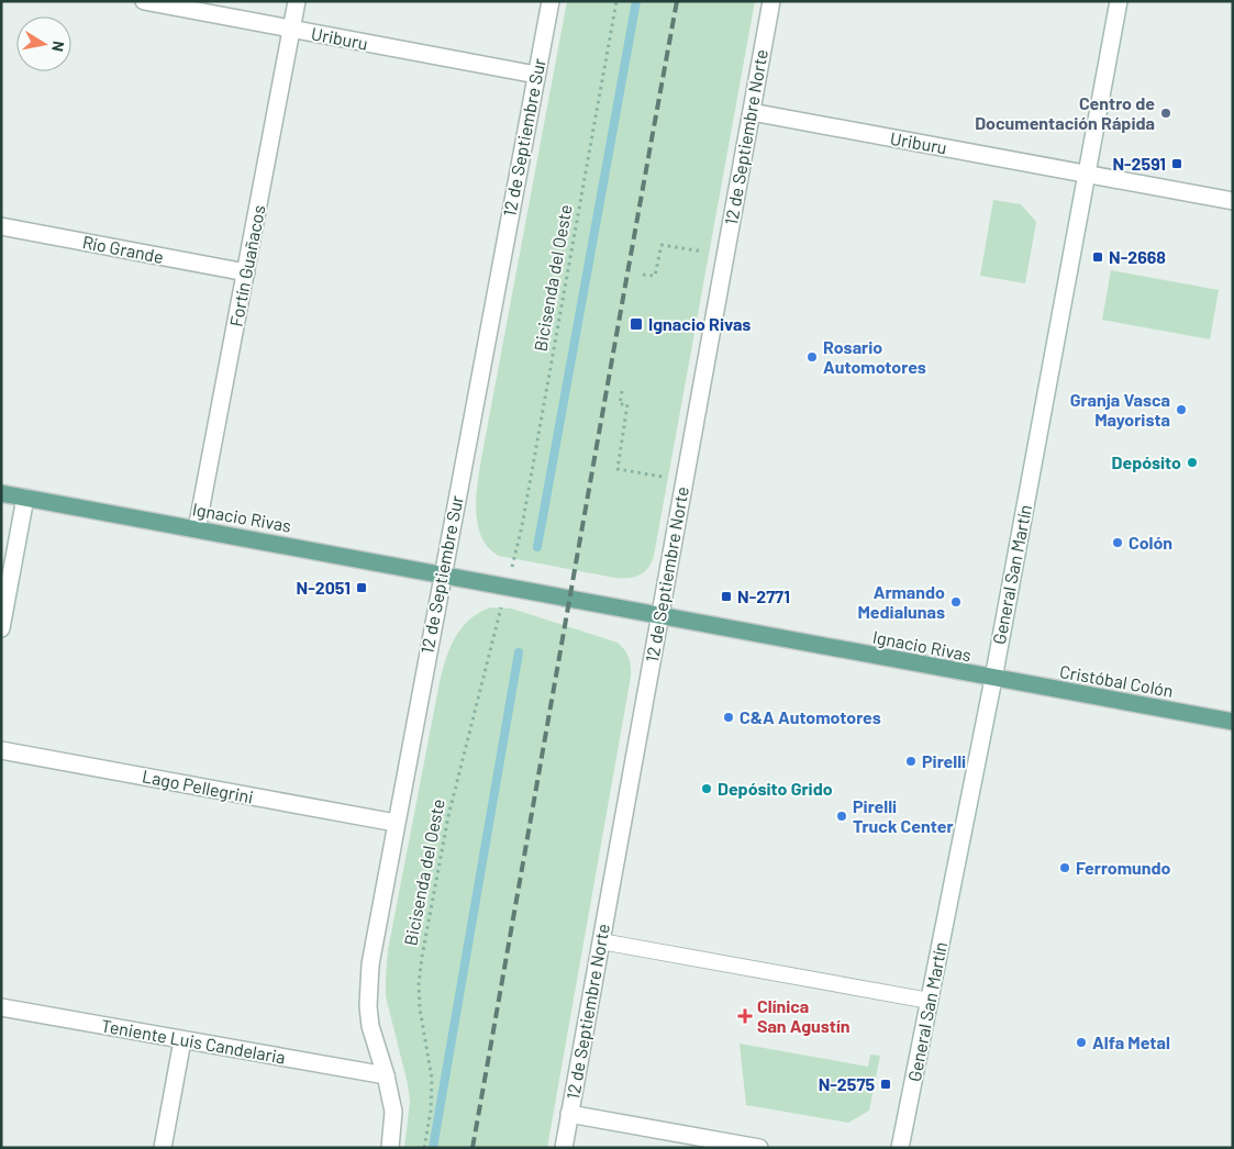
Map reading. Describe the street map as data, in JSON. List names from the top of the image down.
{
  "streets": {
    "main road": ["Ignacio Rivas", "Cristóbal Colón"],
    "street": [
      "Uriburu",
      "12 de Septiembre Sur",
      "12 de Septiembre Norte",
      "Río Grande",
      "Fortín Guañacos",
      "General San Martín",
      "Lago Pellegrini",
      "Teniente Luis Candelaria"
    ],
    "path": ["Bicisenda del Oeste"]
  },
  "crossings": [
    ["Uriburu", "12 de Septiembre Sur"],
    ["Uriburu", "12 de Septiembre Norte"],
    ["Uriburu", "Fortín Guañacos"],
    ["Uriburu", "General San Martín"],
    ["12 de Septiembre Sur", "Ignacio Rivas"],
    ["12 de Septiembre Sur", "Lago Pellegrini"],
    ["12 de Septiembre Sur", "Teniente Luis Candelaria"],
    ["12 de Septiembre Norte", "Ignacio Rivas"],
    ["Río Grande", "Fortín Guañacos"],
    ["Fortín Guañacos", "Ignacio Rivas"],
    ["Ignacio Rivas", "General San Martín"],
    ["Ignacio Rivas", "Cristóbal Colón"],
    ["General San Martín", "Cristóbal Colón"]
  ],
  "places": {
    "other": [
      "Centro de Documentación Rápida",
      "Rosario Automotores",
      "Granja Vasca Mayorista",
      "Depósito",
      "Colón",
      "Armando Medialunas",
      "C&A Automotores",
      "Pirelli",
      "Depósito Grido",
      "Pirelli Truck Center",
      "Ferromundo",
      "Alfa Metal"
    ],
    "transit": [
      "N-2591",
      "N-2668",
      "Ignacio Rivas",
      "N-2051",
      "N-2771",
      "N-2575"
    ],
    "health": ["Clínica San Agustín"]
  },
  "north": "right"
}
